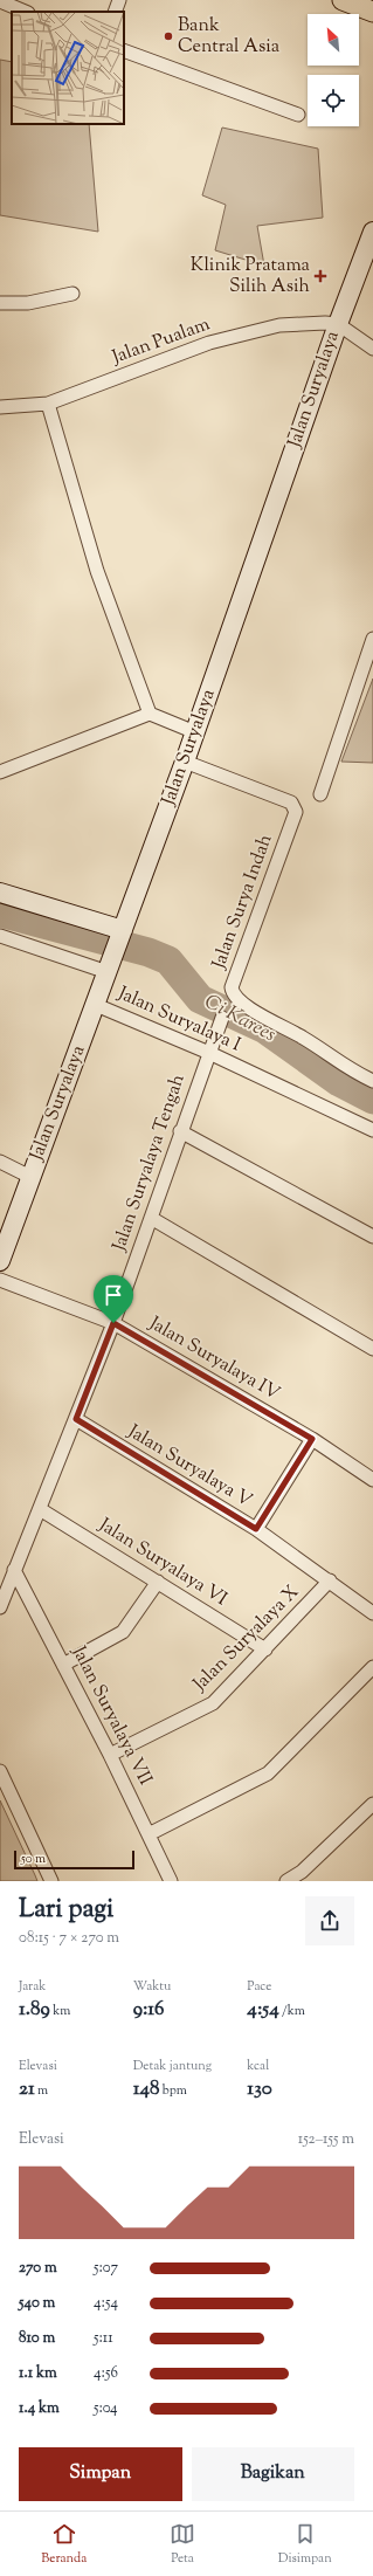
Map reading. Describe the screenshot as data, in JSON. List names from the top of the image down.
{
  "streets": {
    "street": [
      "Jalan Pualam",
      "Jalan Suryalaya",
      "Jalan Surya Indah",
      "Jalan Suryalaya I",
      "Jalan Suryalaya Tengah",
      "Jalan Suryalaya IV",
      "Jalan Suryalaya V",
      "Jalan Suryalaya VI",
      "Jalan Suryalaya X",
      "Jalan Suryalaya VII"
    ]
  },
  "crossings": [
    ["Jalan Pualam", "Jalan Suryalaya"],
    ["Jalan Suryalaya", "Jalan Surya Indah"],
    ["Jalan Suryalaya", "Jalan Suryalaya I"],
    ["Jalan Suryalaya I", "Jalan Suryalaya Tengah"],
    ["Jalan Suryalaya Tengah", "Jalan Suryalaya IV"],
    ["Jalan Suryalaya Tengah", "Jalan Suryalaya V"],
    ["Jalan Suryalaya Tengah", "Jalan Suryalaya VI"],
    ["Jalan Suryalaya Tengah", "Jalan Suryalaya VII"],
    ["Jalan Suryalaya V", "Jalan Suryalaya X"],
    ["Jalan Suryalaya VI", "Jalan Suryalaya X"],
    ["Jalan Suryalaya X", "Jalan Suryalaya VII"]
  ],
  "water": ["Ci Karees"],
  "places": {
    "other": ["Bank Central Asia"],
    "health": ["Klinik Pratama Silih Asih"]
  },
  "scale_bar": "50 m",
  "north": "top left",
  "page": {
    "scale": "50 m",
    "heading": ["Lari pagi", "08:15 · 7 × 270 m"],
    "stats": [
      ["Jarak", "1.89 km"],
      ["Waktu", "9:16"],
      ["Pace", "4:54 /km"],
      ["Elevasi", "21 m"],
      ["Detak jantung", "148 bpm"],
      ["kcal", "130"]
    ],
    "chart": ["Elevasi", "152–155 m"],
    "list": [
      {
        "name": "270 m",
        "note": "5:07"
      },
      {
        "name": "540 m",
        "note": "4:54"
      },
      {
        "name": "810 m",
        "note": "5:11"
      },
      {
        "name": "1.1 km",
        "note": "4:56"
      },
      {
        "name": "1.4 km",
        "note": "5:04"
      }
    ],
    "buttons": ["Simpan", "Bagikan"],
    "tabs": ["Beranda", "Peta", "Disimpan"]
  }
}
